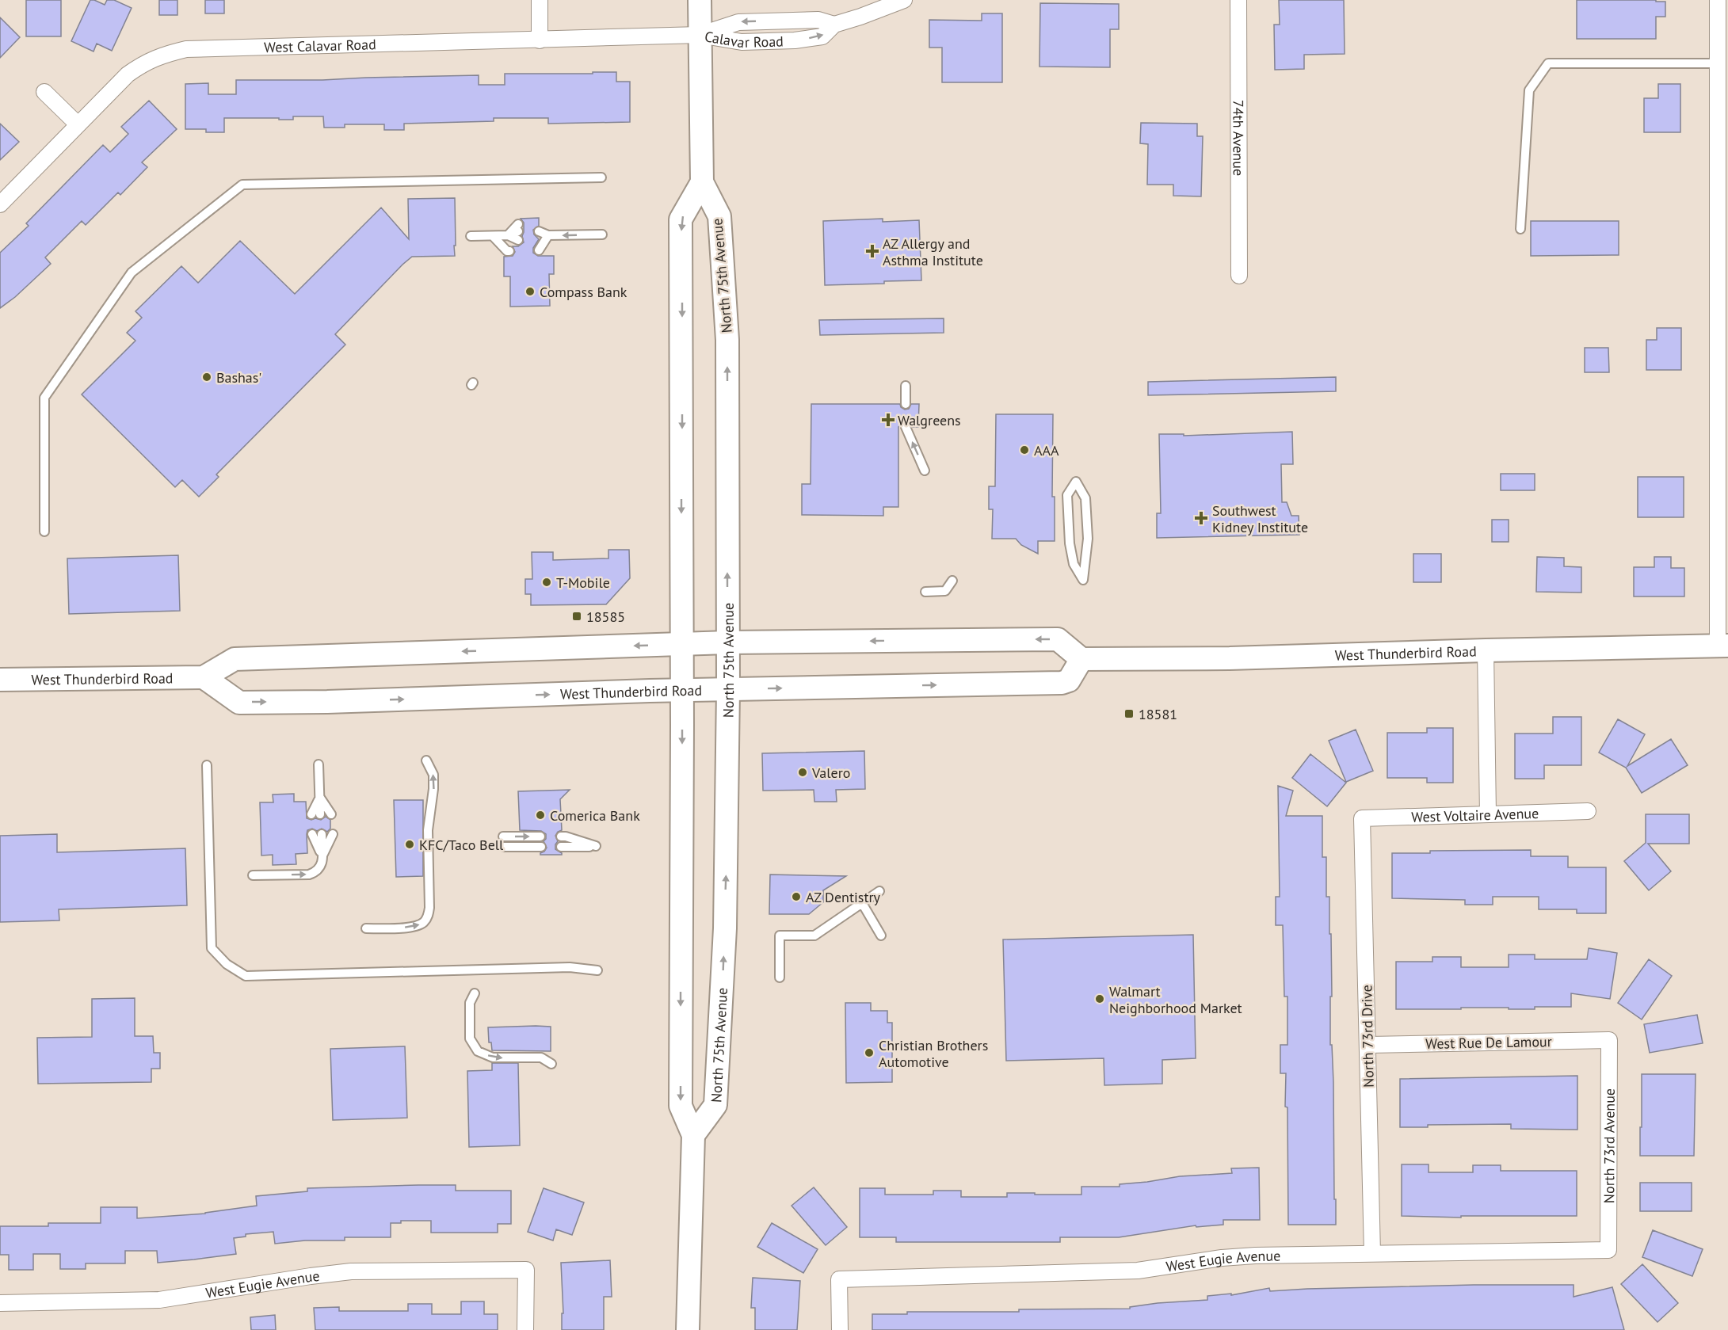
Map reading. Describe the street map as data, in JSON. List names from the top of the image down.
{
  "streets": {
    "main road": ["North 75th Avenue", "West Thunderbird Road"],
    "street": [
      "Calavar Road",
      "West Calavar Road",
      "74th Avenue",
      "West Voltaire Avenue",
      "North 73rd Drive",
      "West Rue De Lamour",
      "North 73rd Avenue",
      "West Eugie Avenue"
    ]
  },
  "crossings": [
    ["Calavar Road", "West Calavar Road"],
    ["Calavar Road", "North 75th Avenue"],
    ["West Calavar Road", "North 75th Avenue"],
    ["North 75th Avenue", "West Thunderbird Road"],
    ["West Voltaire Avenue", "North 73rd Drive"],
    ["North 73rd Drive", "West Rue De Lamour"],
    ["North 73rd Drive", "West Eugie Avenue"],
    ["West Rue De Lamour", "North 73rd Avenue"],
    ["North 73rd Avenue", "West Eugie Avenue"]
  ],
  "places": {
    "health": ["AZ Allergy and Asthma Institute", "Walgreens", "Southwest Kidney Institute"],
    "other": [
      "Compass Bank",
      "Bashas'",
      "AAA",
      "T-Mobile",
      "Valero",
      "Comerica Bank",
      "KFC/Taco Bell",
      "AZ Dentistry",
      "Walmart Neighborhood Market",
      "Christian Brothers Automotive"
    ],
    "transit": ["18585", "18581"]
  }
}
